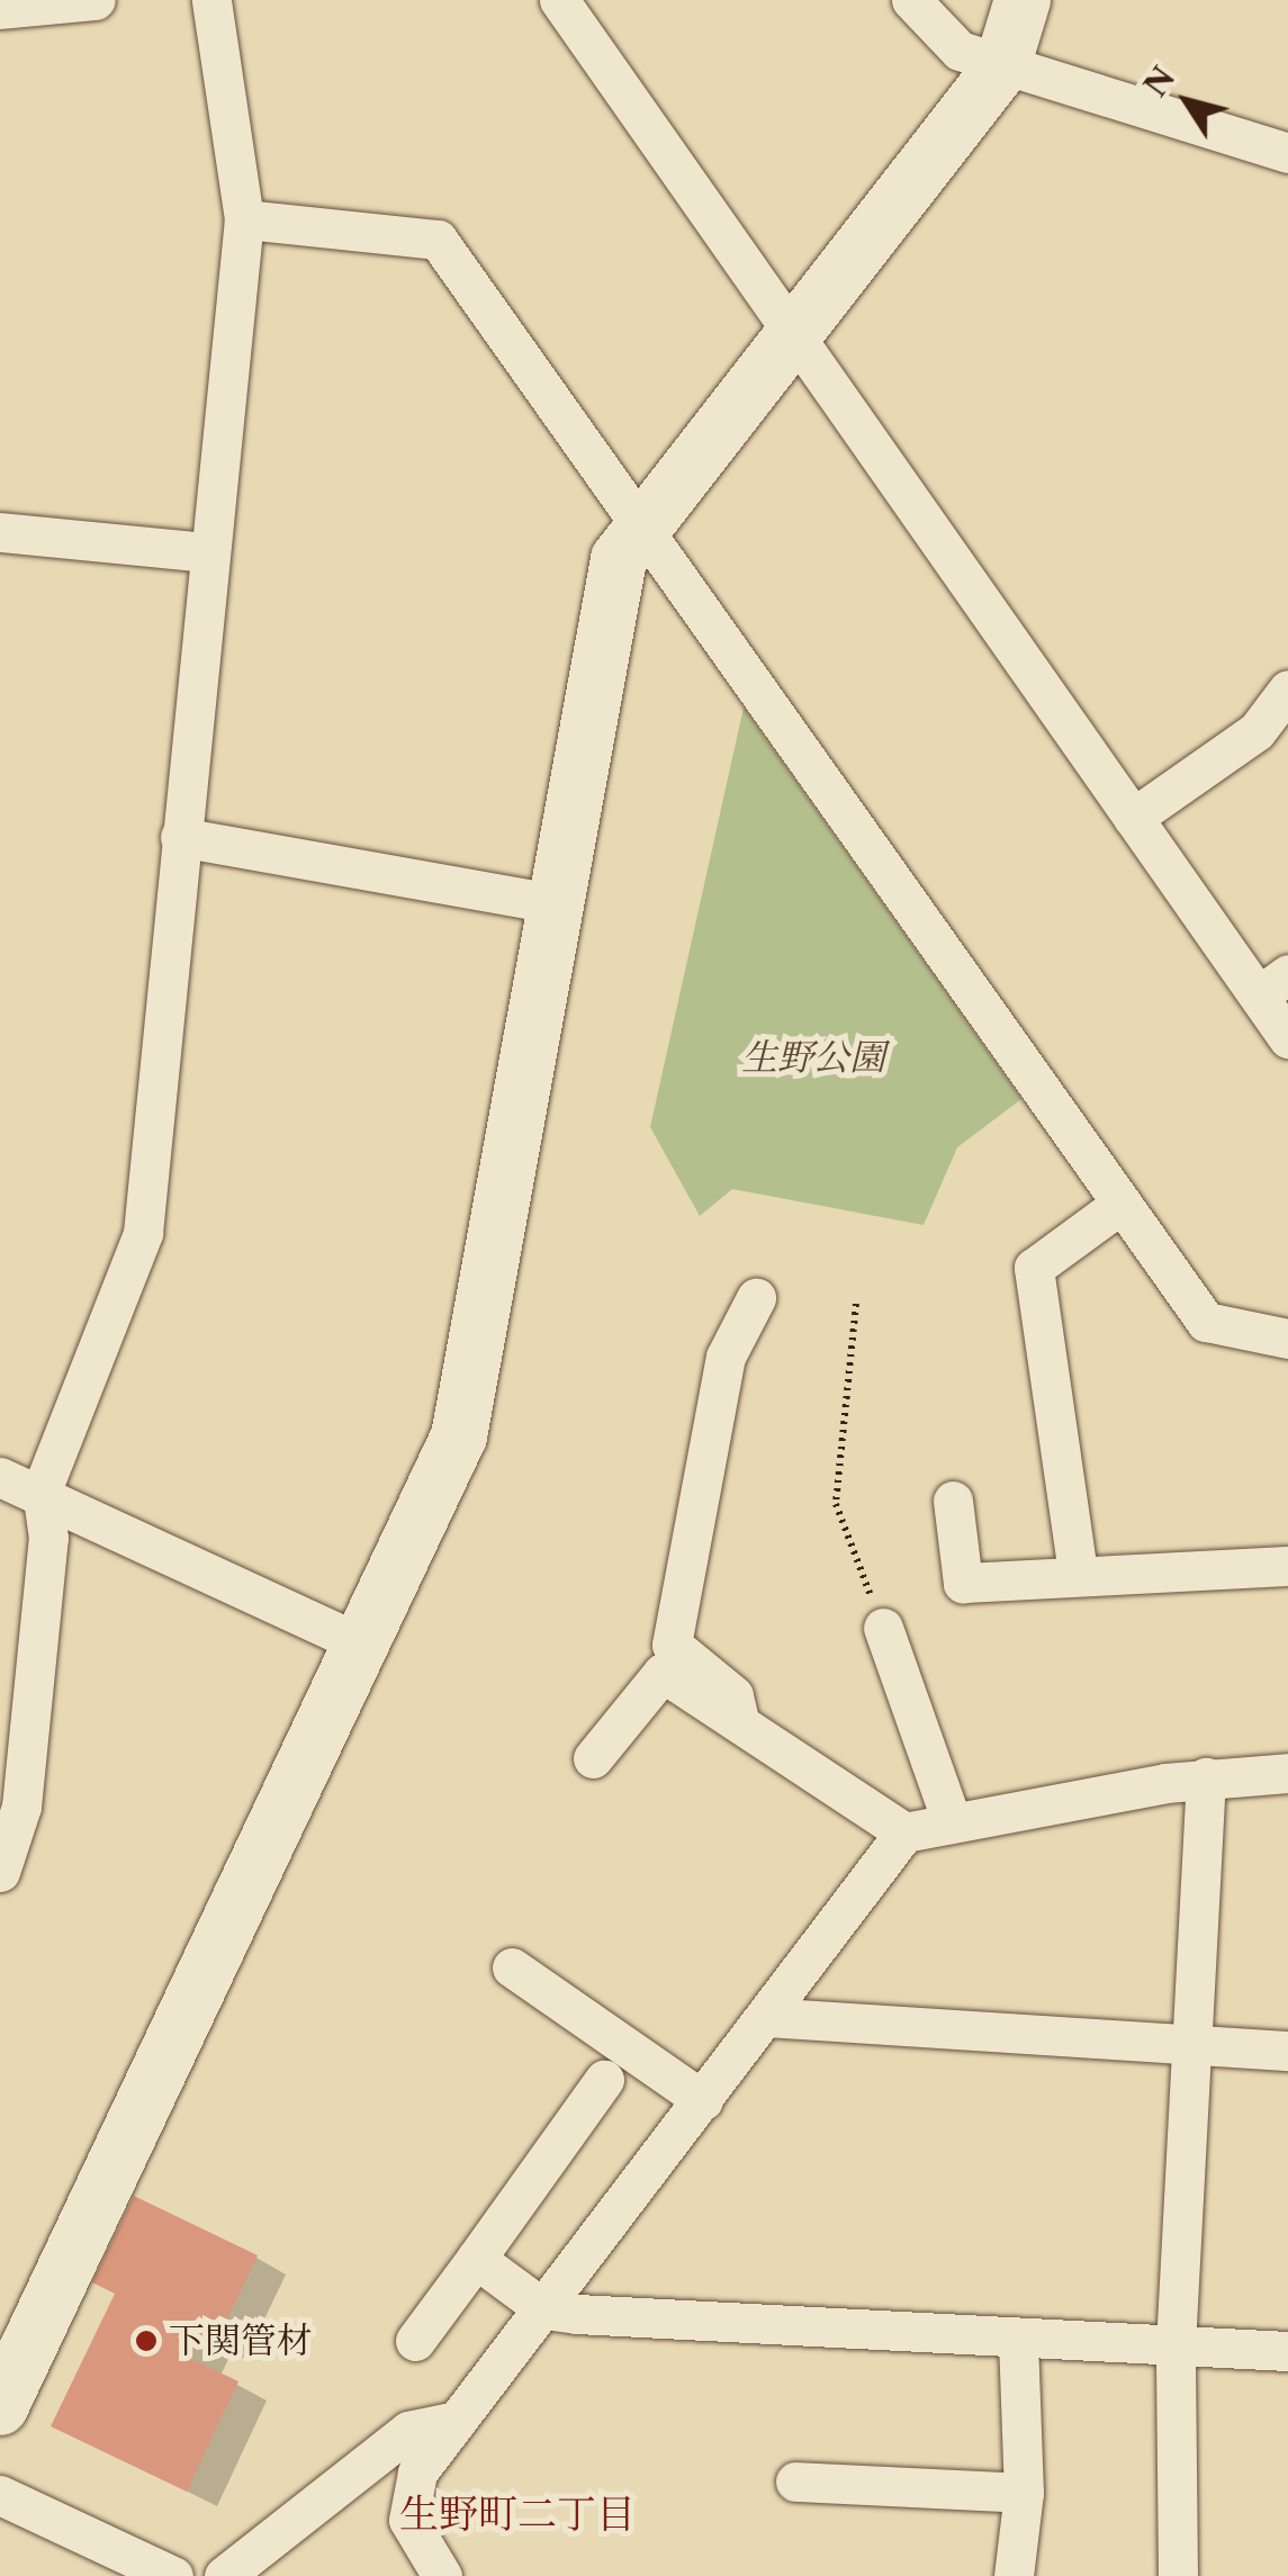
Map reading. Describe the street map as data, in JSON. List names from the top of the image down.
{
  "districts": ["生野町二丁目"],
  "parks": ["生野公園"],
  "places": ["下関管材"],
  "north": "top left"
}
